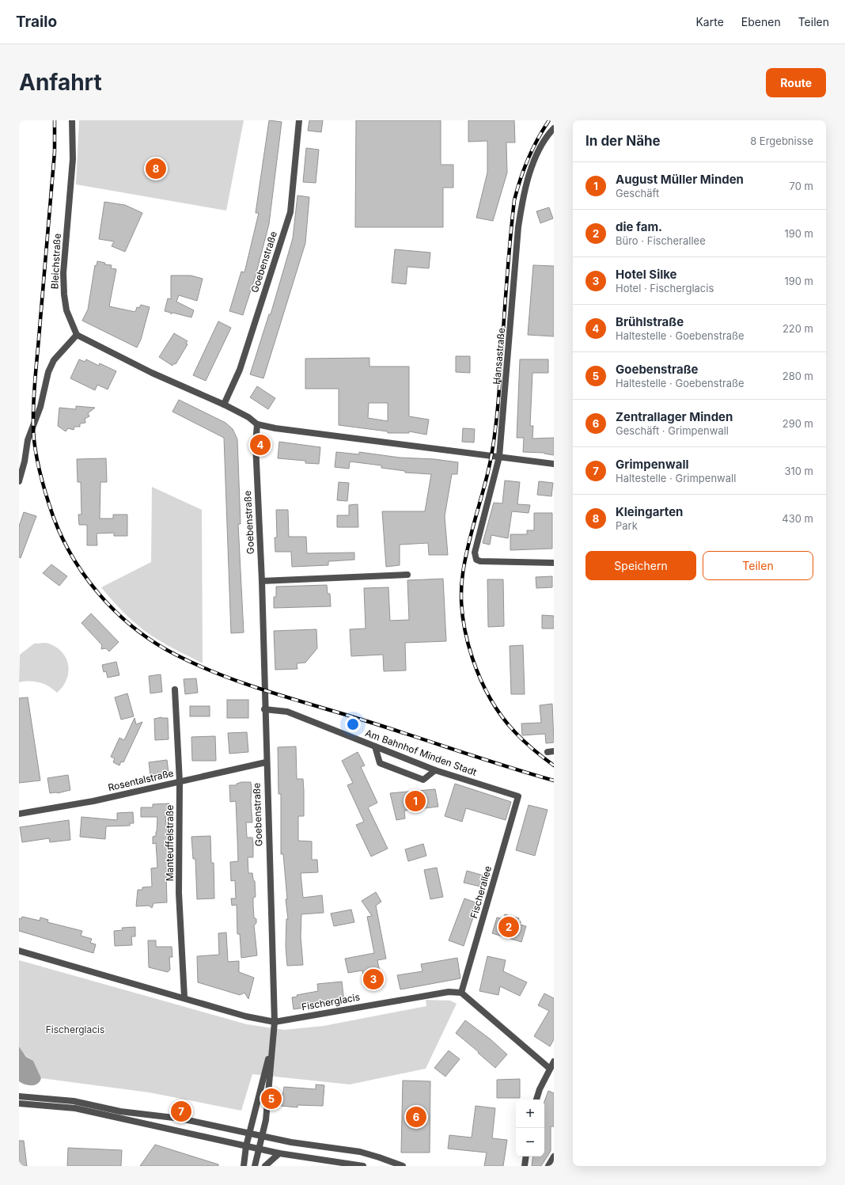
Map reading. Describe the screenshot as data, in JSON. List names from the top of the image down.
{
  "streets": {
    "street": [
      "Bleichstraße",
      "Goebenstraße",
      "Hansastraße",
      "Am Bahnhof Minden Stadt",
      "Rosentalstraße",
      "Manteuffelstraße",
      "Fischerallee",
      "Fischerglacis"
    ]
  },
  "crossings": [
    ["Goebenstraße", "Am Bahnhof Minden Stadt"],
    ["Goebenstraße", "Rosentalstraße"],
    ["Goebenstraße", "Fischerglacis"],
    ["Am Bahnhof Minden Stadt", "Fischerallee"],
    ["Rosentalstraße", "Manteuffelstraße"],
    ["Manteuffelstraße", "Fischerglacis"],
    ["Fischerallee", "Fischerglacis"]
  ],
  "parks": ["Fischerglacis"],
  "page": {
    "header": "Trailo",
    "nav": ["Karte", "Ebenen", "Teilen"],
    "buttons": [
      "Route",
      ["Speichern", "Teilen"]
    ],
    "title": "Anfahrt",
    "heading": ["In der Nähe", "8 Ergebnisse"],
    "pins": [
      "8",
      "4",
      "1",
      "2",
      "3",
      "5",
      "7",
      "6"
    ],
    "list": [
      {
        "mark": "1",
        "name": "August Müller Minden",
        "note": "Geschäft",
        "value": "70 m"
      },
      {
        "mark": "2",
        "name": "die fam.",
        "note": "Büro · Fischerallee",
        "value": "190 m"
      },
      {
        "mark": "3",
        "name": "Hotel Silke",
        "note": "Hotel · Fischerglacis",
        "value": "190 m"
      },
      {
        "mark": "4",
        "name": "Brühlstraße",
        "note": "Haltestelle · Goebenstraße",
        "value": "220 m"
      },
      {
        "mark": "5",
        "name": "Goebenstraße",
        "note": "Haltestelle · Goebenstraße",
        "value": "280 m"
      },
      {
        "mark": "6",
        "name": "Zentrallager Minden",
        "note": "Geschäft · Grimpenwall",
        "value": "290 m"
      },
      {
        "mark": "7",
        "name": "Grimpenwall",
        "note": "Haltestelle · Grimpenwall",
        "value": "310 m"
      },
      {
        "mark": "8",
        "name": "Kleingarten",
        "note": "Park",
        "value": "430 m"
      }
    ],
    "map_buttons": ["+", "−"]
  }
}
